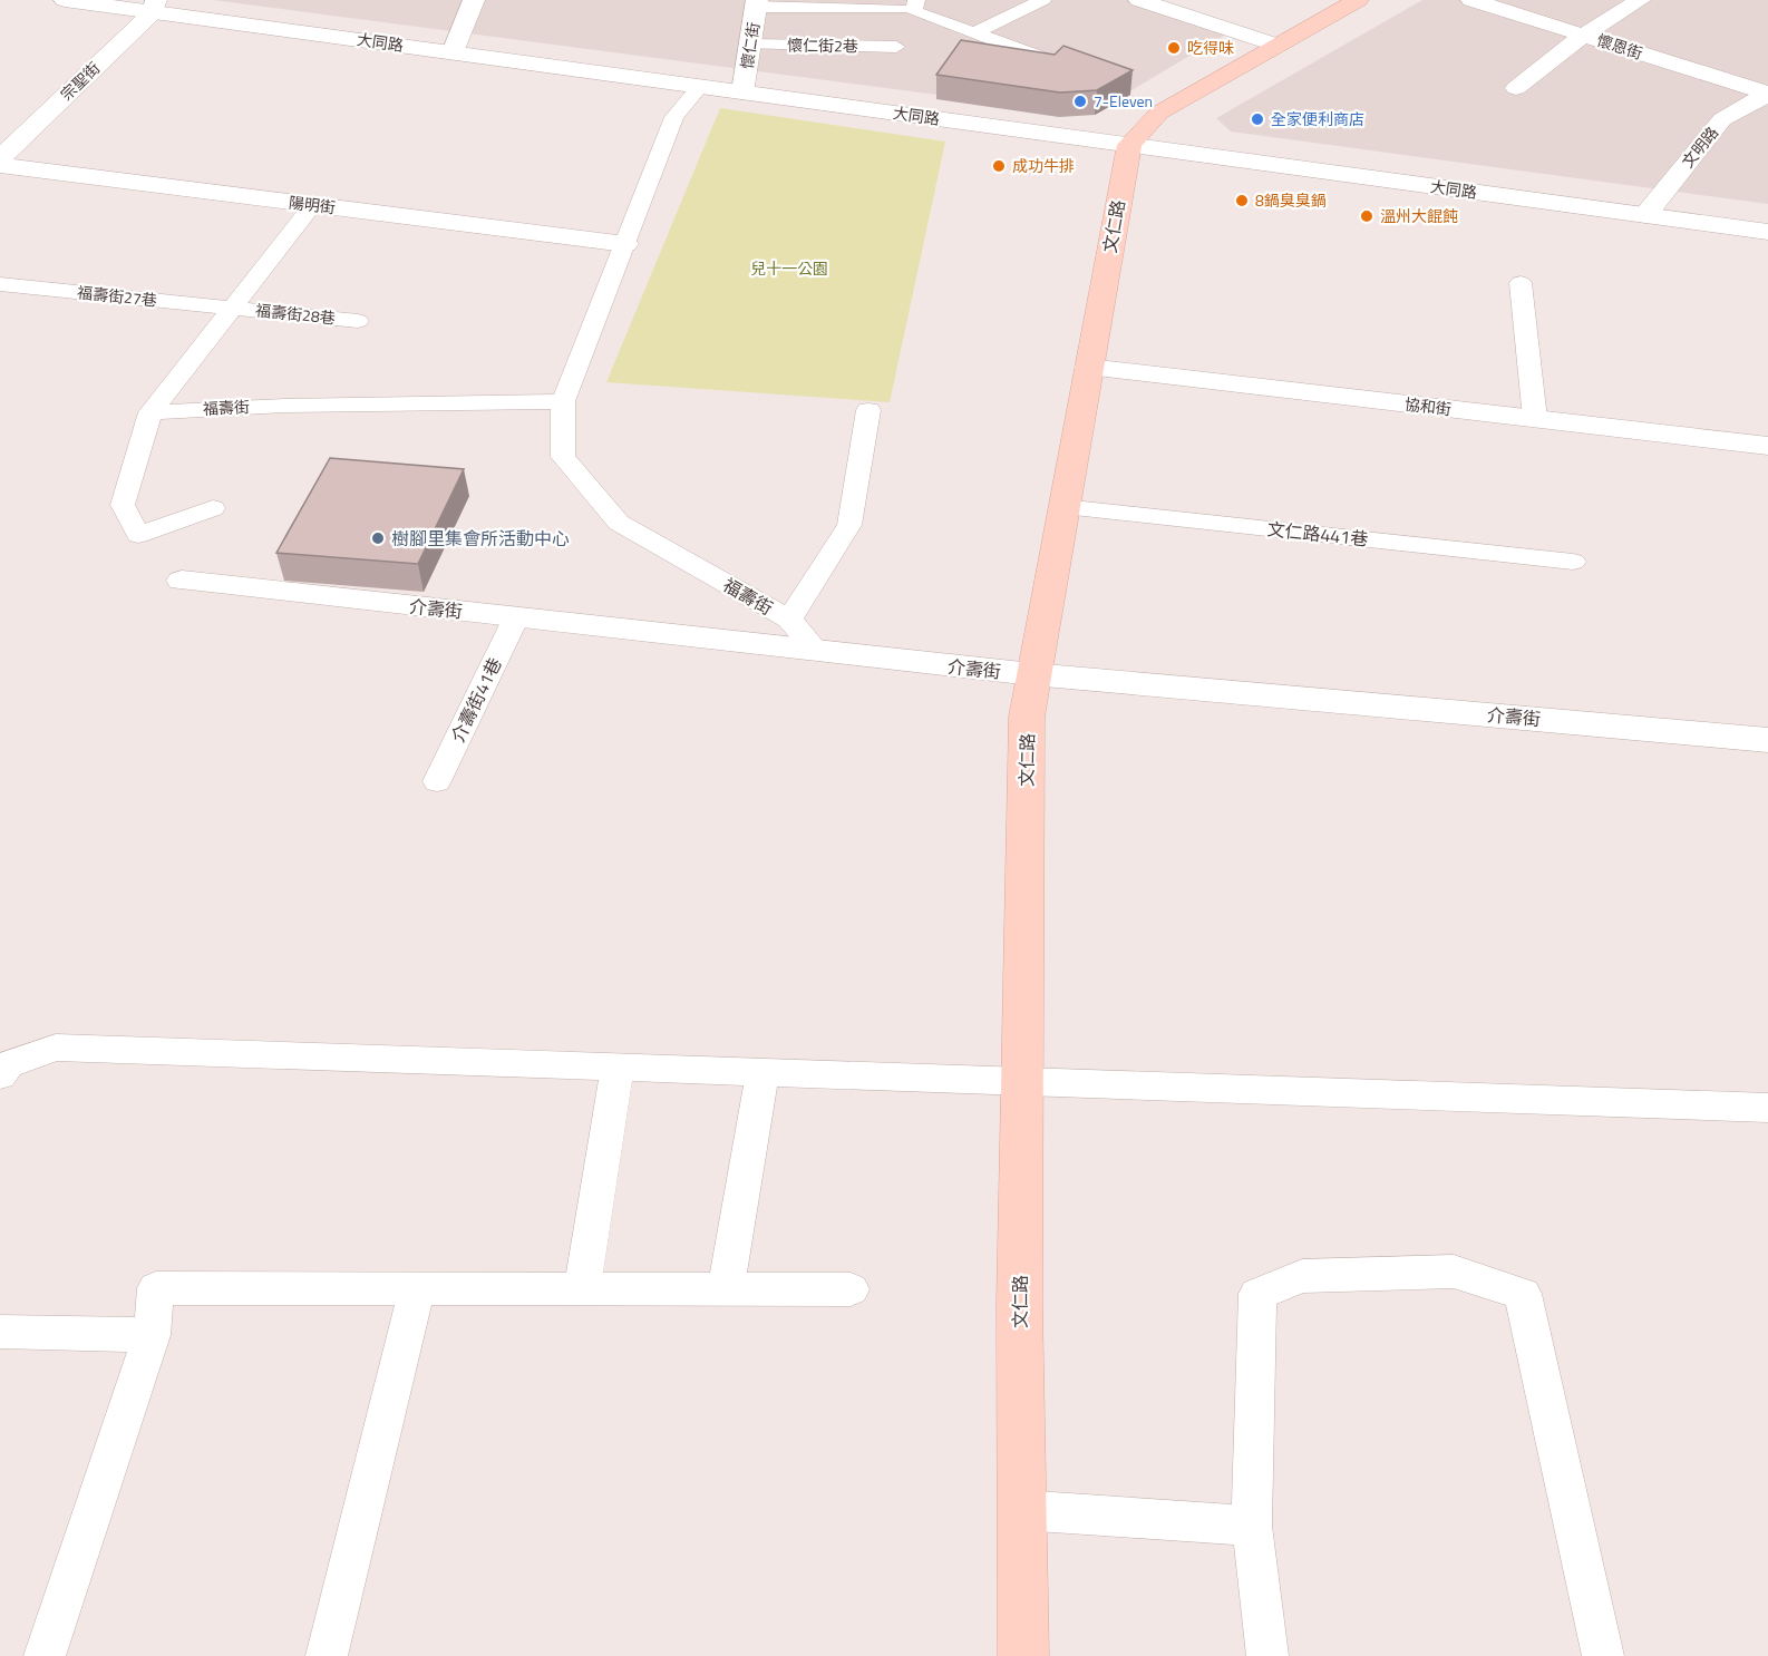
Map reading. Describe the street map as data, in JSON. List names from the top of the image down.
{
  "streets": {
    "main road": ["文仁路"],
    "street": [
      "大同路",
      "懷仁街",
      "懷恩街",
      "宗聖街",
      "文明路",
      "陽明街",
      "協和街",
      "介壽街"
    ],
    "lane": [
      "懷仁街2巷",
      "福壽街27巷",
      "福壽街28巷",
      "福壽街",
      "文仁路441巷",
      "介壽街41巷"
    ]
  },
  "crossings": [
    ["大同路", "懷仁街"],
    ["大同路", "宗聖街"],
    ["大同路", "文明路"],
    ["大同路", "文仁路"],
    ["大同路", "福壽街"],
    ["懷仁街", "懷仁街2巷"],
    ["懷恩街", "文明路"],
    ["陽明街", "福壽街"],
    ["文仁路", "協和街"],
    ["文仁路", "文仁路441巷"],
    ["文仁路", "介壽街"],
    ["福壽街27巷", "福壽街28巷"],
    ["福壽街", "介壽街"],
    ["介壽街", "介壽街41巷"]
  ],
  "parks": ["兒十一公園"],
  "places": [
    "吃得味",
    "7-Eleven",
    "全家便利商店",
    "成功牛排",
    "8鍋臭臭鍋",
    "溫州大餛飩",
    "樹腳里集會所活動中心"
  ]
}
